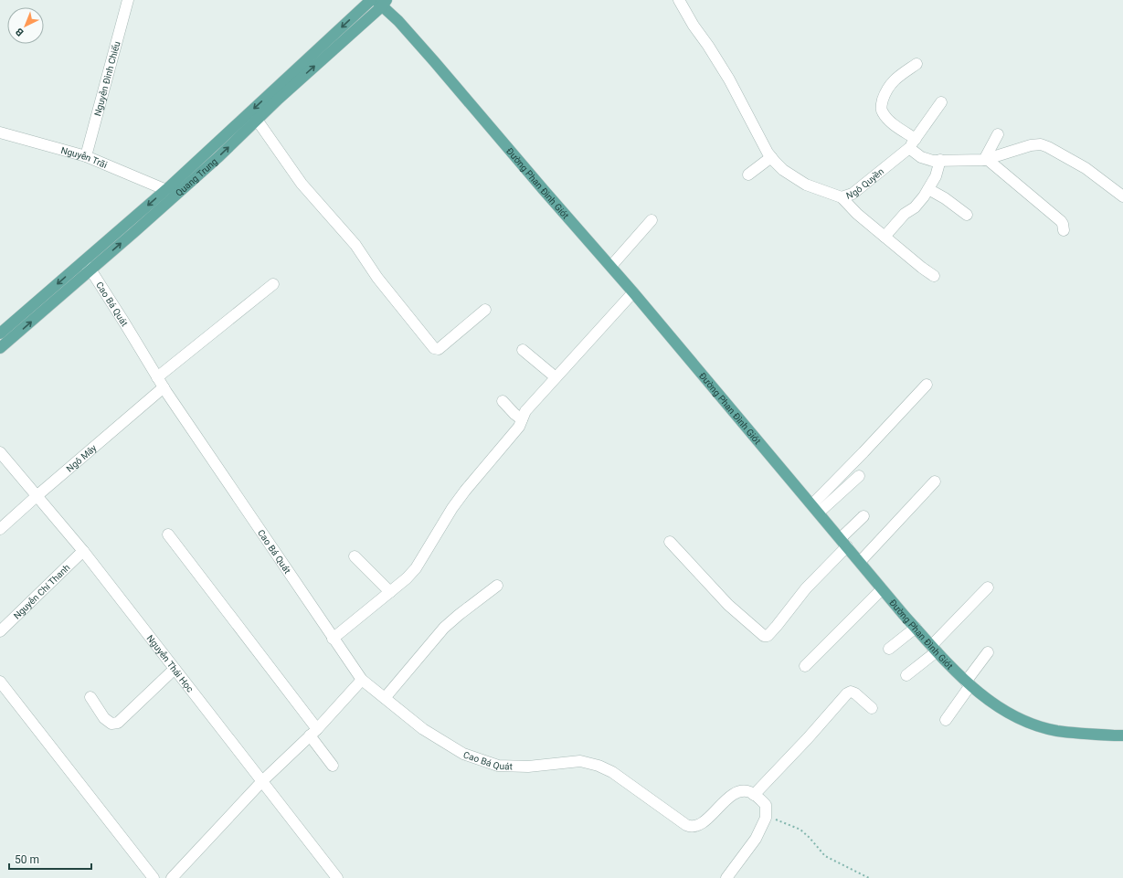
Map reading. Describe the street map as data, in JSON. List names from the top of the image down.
{
  "streets": {
    "main road": ["Quang Trung", "Đường Phan Đình Giót"],
    "street": [
      "Nguyễn Đình Chiểu",
      "Nguyễn Trãi",
      "Ngô Quyền",
      "Cao Bá Quát",
      "Ngô Mây",
      "Nguyễn Chí Thanh",
      "Nguyễn Thái Học"
    ]
  },
  "crossings": [
    ["Nguyễn Đình Chiểu", "Nguyễn Trãi"],
    ["Nguyễn Trãi", "Quang Trung"],
    ["Quang Trung", "Đường Phan Đình Giót"],
    ["Quang Trung", "Cao Bá Quát"],
    ["Cao Bá Quát", "Ngô Mây"],
    ["Ngô Mây", "Nguyễn Thái Học"],
    ["Nguyễn Chí Thanh", "Nguyễn Thái Học"]
  ],
  "scale_bar": "50 m",
  "north": "bottom left"
}
